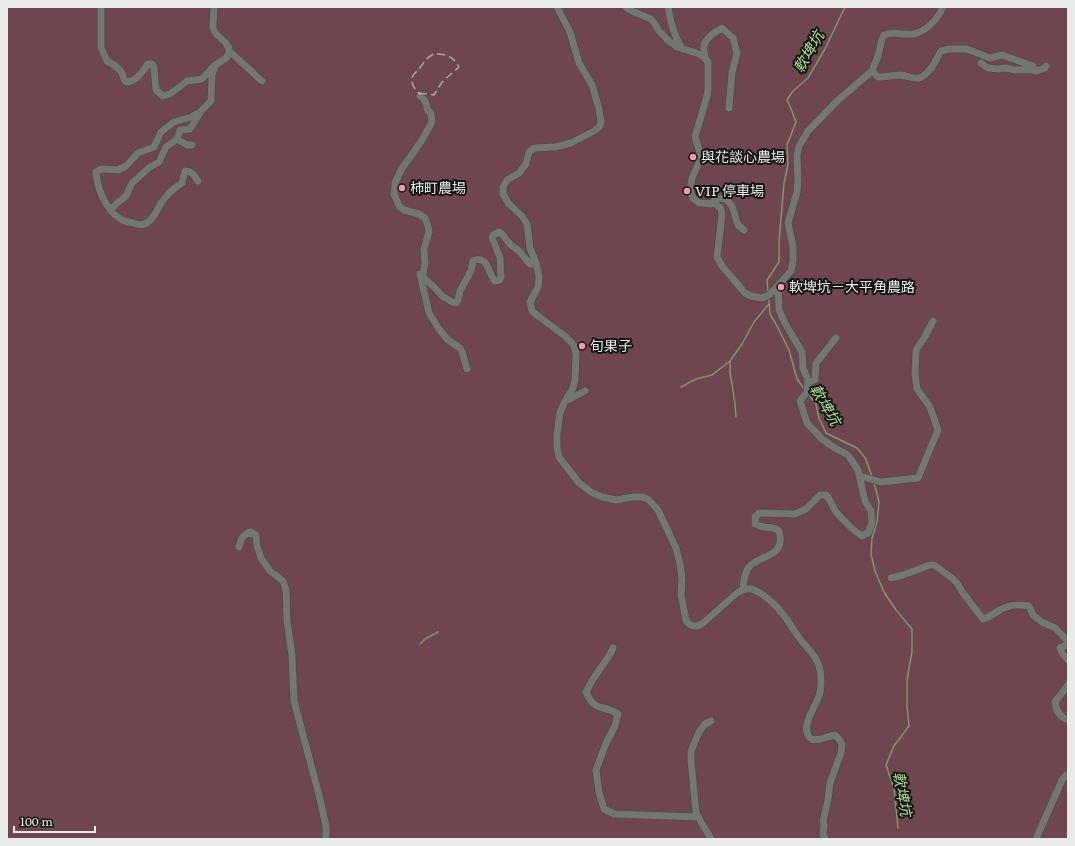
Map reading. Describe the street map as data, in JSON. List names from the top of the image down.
{
  "water": ["軟埤坑"],
  "places": [
    "與花談心農場",
    "柿町農場",
    "VIP 停車場",
    "軟埤坑－大平角農路",
    "旬果子"
  ],
  "scale_bar": "100 m"
}
